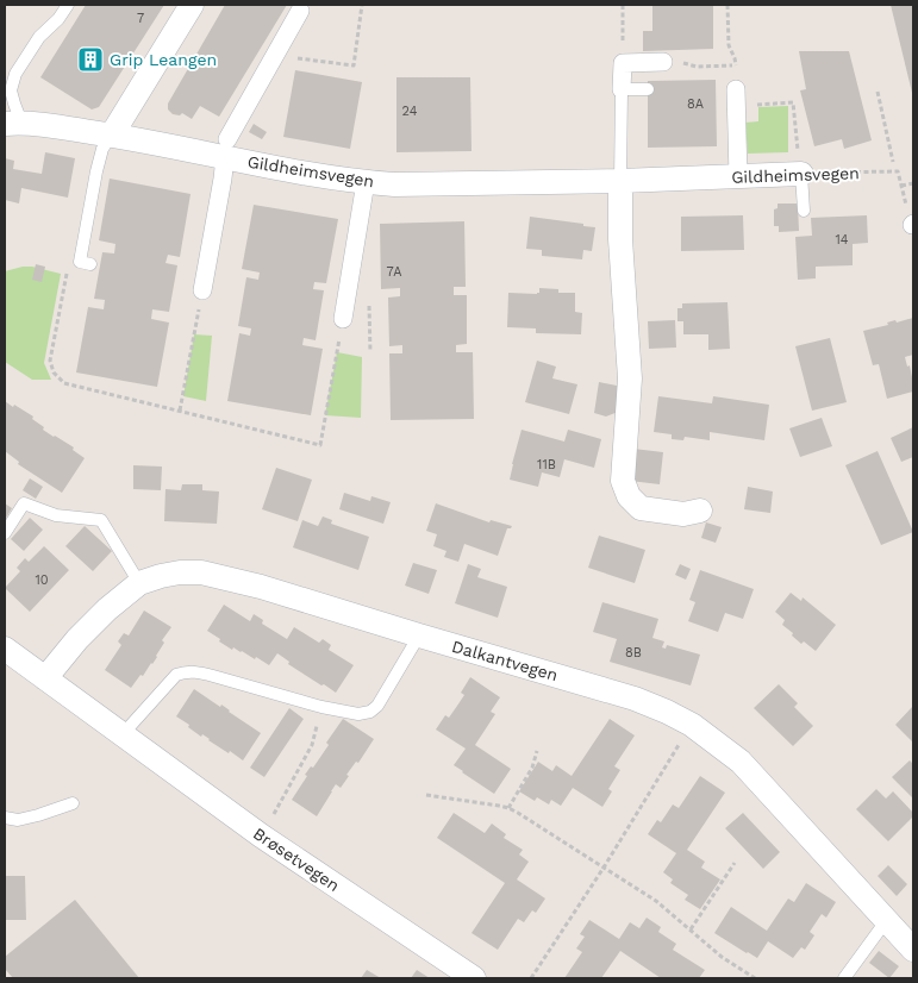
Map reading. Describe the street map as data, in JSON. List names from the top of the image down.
{
  "streets": {
    "street": ["Gildheimsvegen", "Dalkantvegen", "Brøsetvegen"]
  },
  "crossings": [
    ["Dalkantvegen", "Brøsetvegen"]
  ],
  "places": {
    "building": ["Grip Leangen"]
  },
  "house_numbers": [
    "7",
    "8A",
    "24",
    "14",
    "7A",
    "11B",
    "10",
    "8B"
  ]
}
